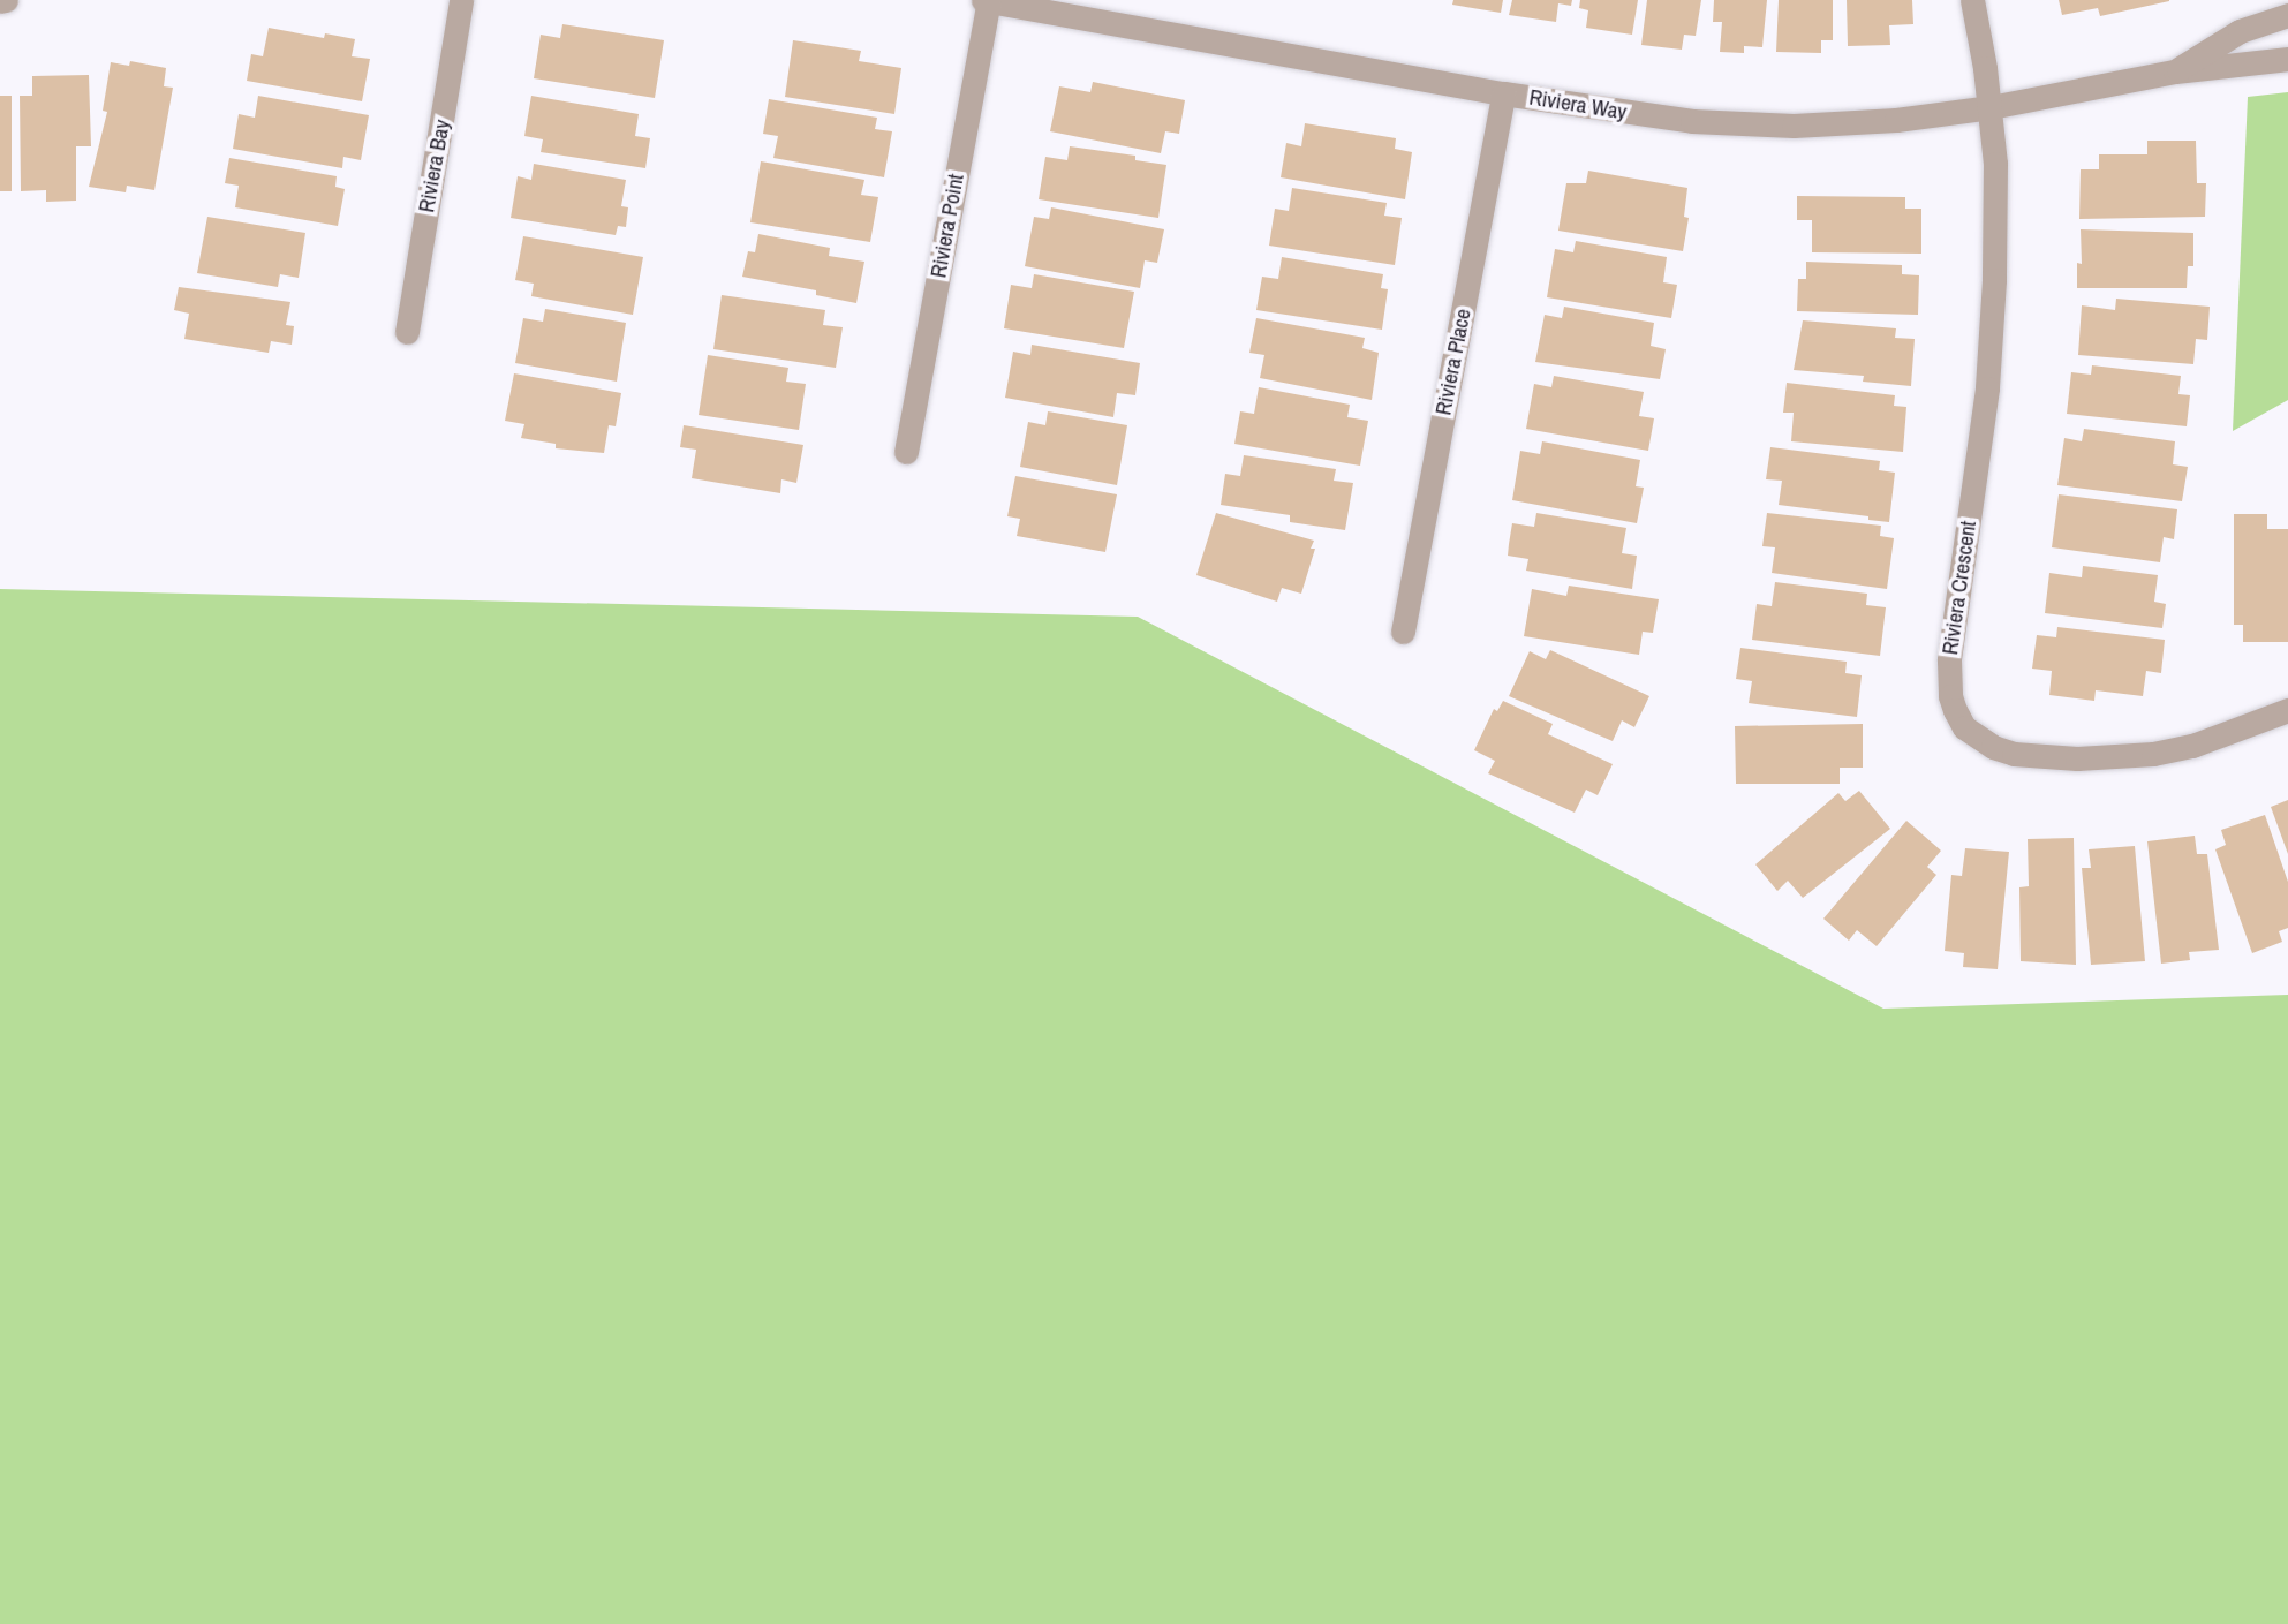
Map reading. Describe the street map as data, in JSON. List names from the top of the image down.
{
  "streets": {
    "street": [
      "Riviera Way",
      "Riviera Bay",
      "Riviera Point",
      "Riviera Place",
      "Riviera Crescent"
    ]
  },
  "crossings": [
    ["Riviera Way", "Riviera Point"],
    ["Riviera Way", "Riviera Place"],
    ["Riviera Way", "Riviera Crescent"]
  ]
}
